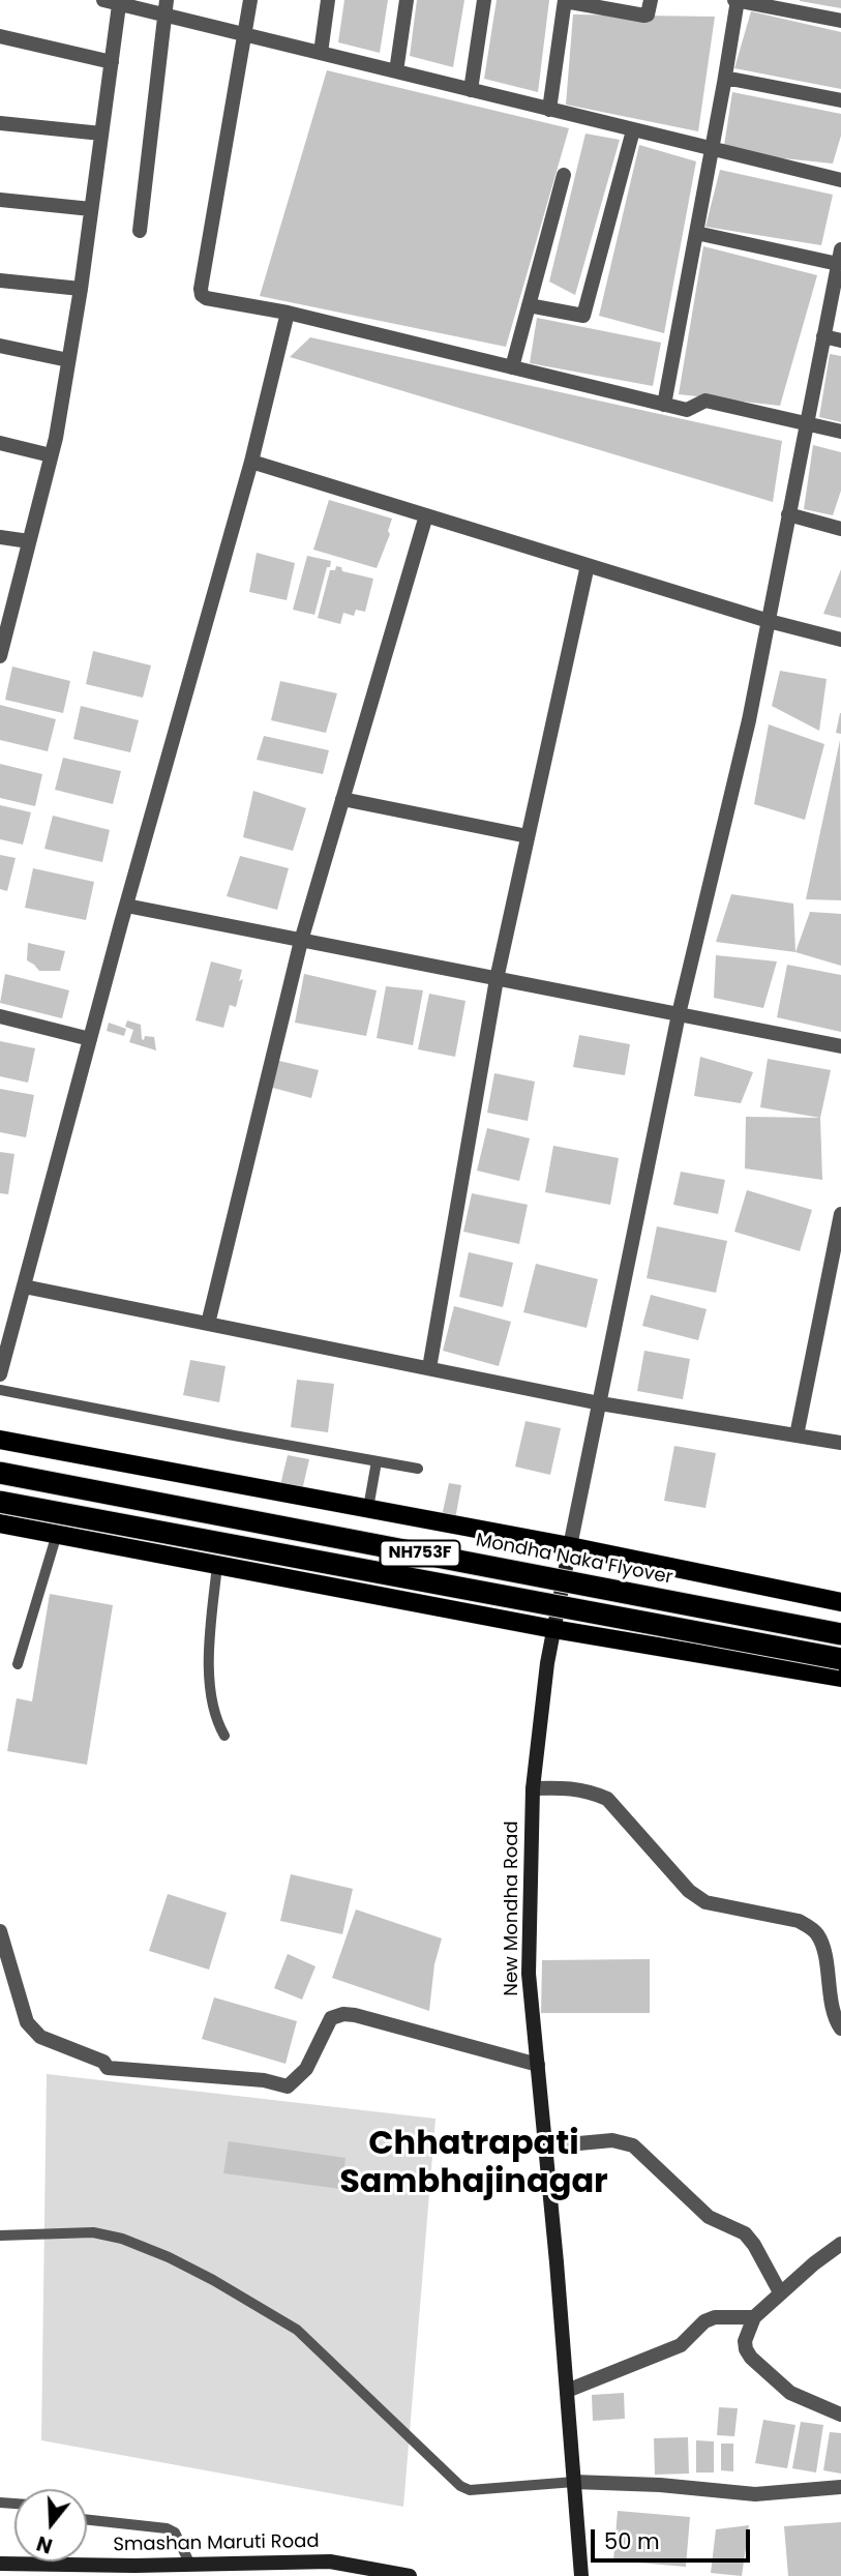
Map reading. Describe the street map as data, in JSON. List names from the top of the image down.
{
  "streets": {
    "highway": ["NH753F", "Mondha Naka Flyover"],
    "street": ["New Mondha Road", "Smashan Maruti Road"]
  },
  "districts": ["Chhatrapati Sambhajinagar"],
  "scale_bar": "50 m",
  "north": "bottom"
}
